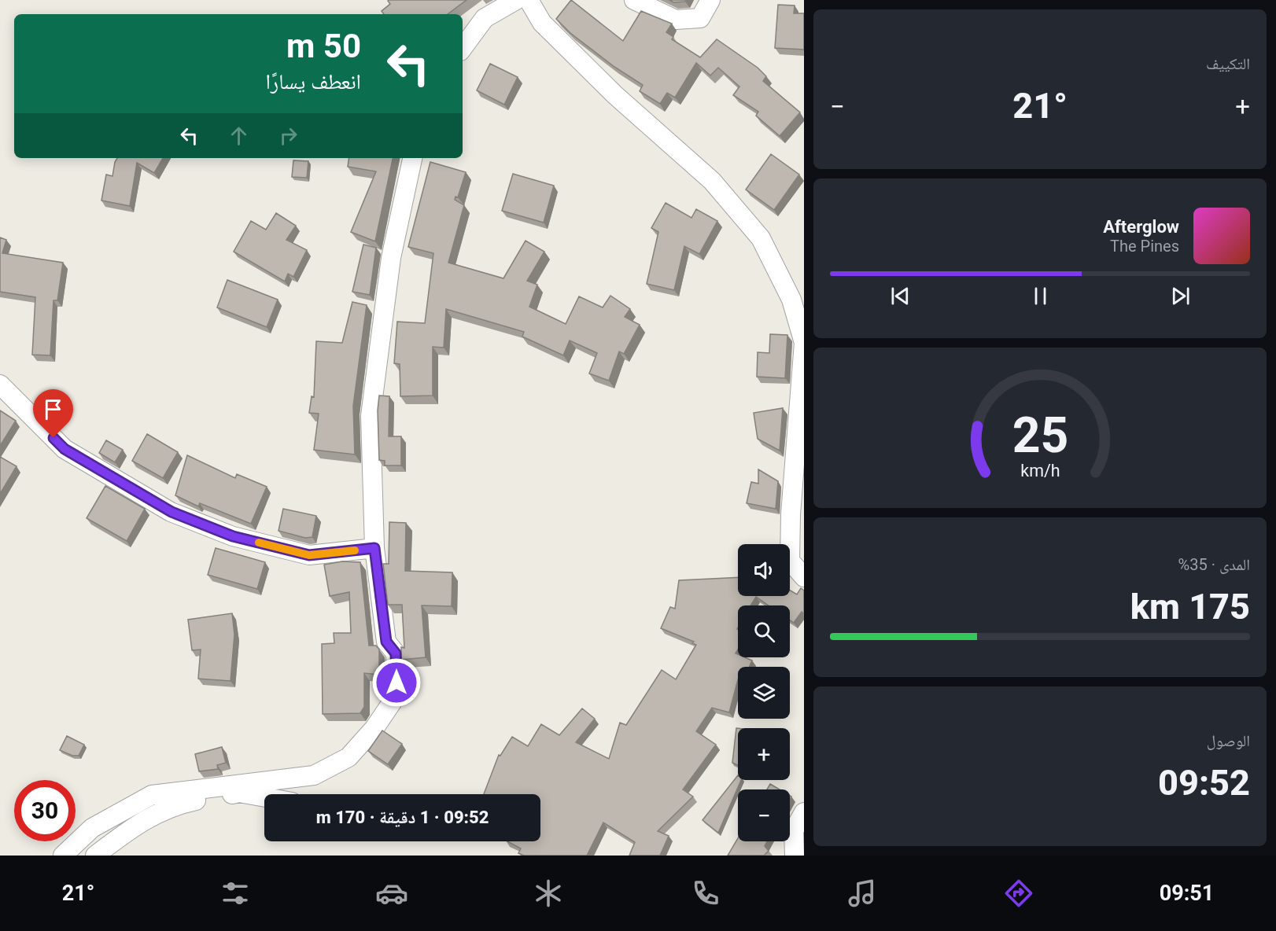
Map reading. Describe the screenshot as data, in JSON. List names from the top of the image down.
{
  "page": {
    "tile": [
      "التكييف",
      ["المدى · 35%", "175 km"],
      ["الوصول", "09:52"]
    ],
    "turn": ["50 m", "انعطف يسارًا"],
    "heat": ["−", "21°", "+"],
    "song": ["Afterglow", "The Pines"],
    "map_buttons": ["+", "−"],
    "limit": "30",
    "trip": "09:52 · 1 دقيقة · 170 m",
    "tabs": ["09:51", "21°"],
    "gauge": ["25", "km/h"]
  }
}
